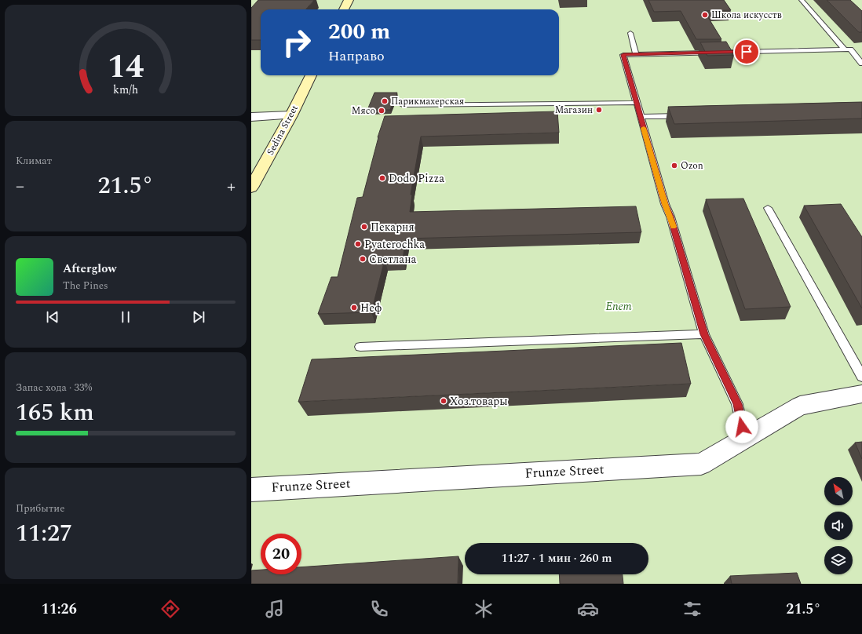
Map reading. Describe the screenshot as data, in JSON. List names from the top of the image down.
{
  "streets": {
    "street": ["Sedina Street", "Frunze Street"]
  },
  "parks": ["Enem"],
  "places": [
    "Школа искусств",
    "Парикмахерская",
    "Магазин",
    "Мясо",
    "Ozon",
    "Dodo Pizza",
    "Пекарня",
    "Pyaterochka",
    "Светлана",
    "Неф",
    "Хоз.товары"
  ],
  "north": "top left",
  "page": {
    "turn": ["200 m", "Направо"],
    "tile": [
      "Климат",
      ["Запас хода · 33%", "165 km"],
      ["Прибытие", "11:27"]
    ],
    "heat": ["−", "21.5°", "+"],
    "song": ["Afterglow", "The Pines"],
    "limit": "20",
    "trip": "11:27 · 1 мин · 260 m",
    "tabs": ["11:26", "21.5°"],
    "gauge": ["14", "km/h"]
  }
}
